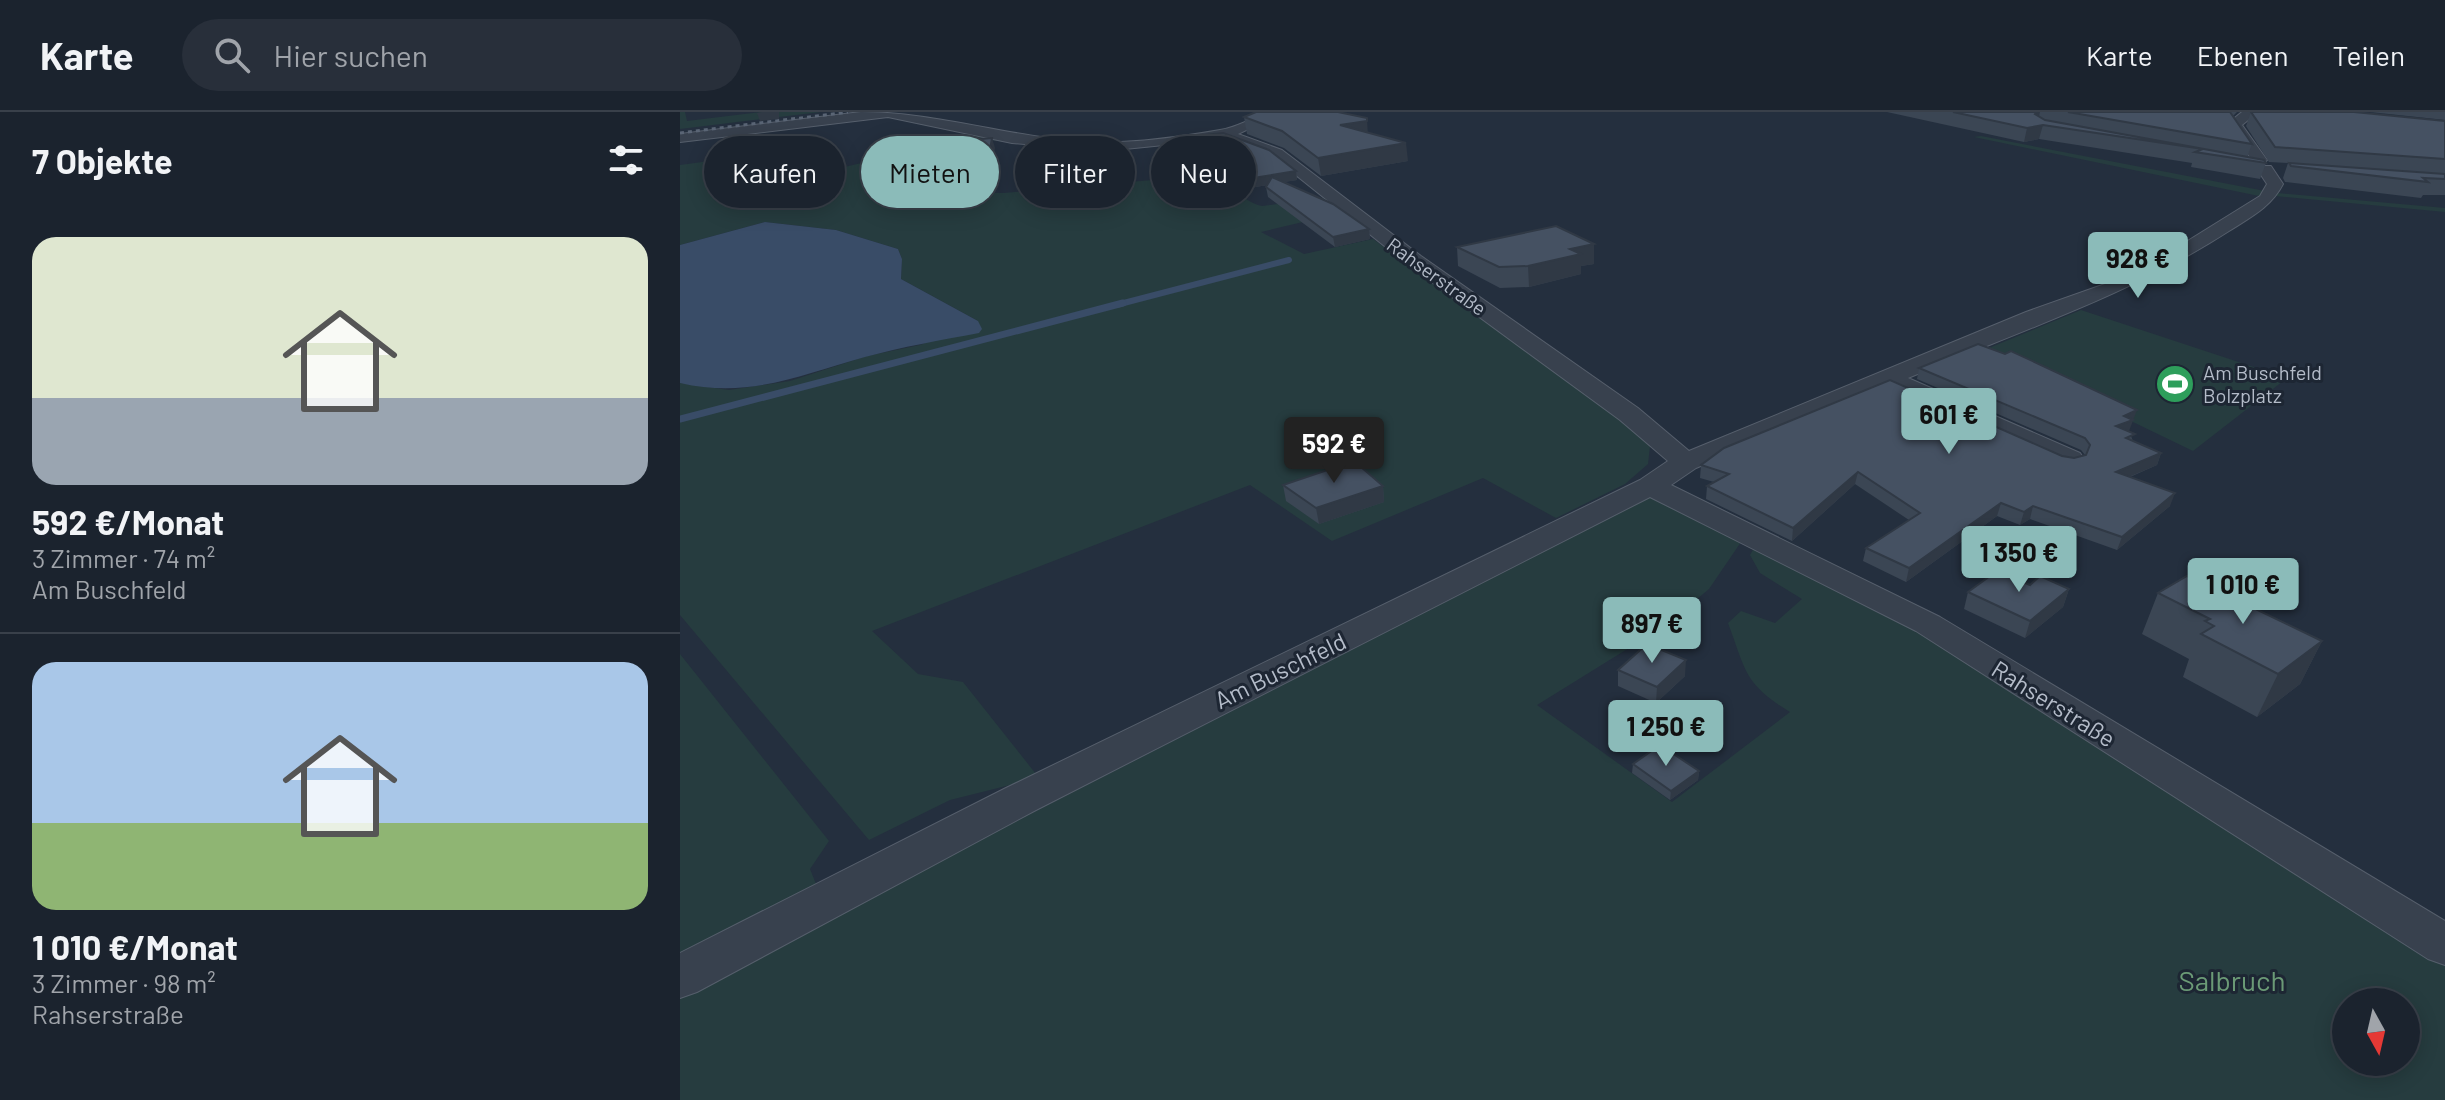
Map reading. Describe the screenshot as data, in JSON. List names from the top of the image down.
{
  "streets": {
    "street": ["Rahserstraße", "Am Buschfeld"]
  },
  "crossings": [
    ["Rahserstraße", "Am Buschfeld"]
  ],
  "parks": ["Salbruch"],
  "places": {
    "sports": ["Am Buschfeld Bolzplatz"]
  },
  "north": "bottom",
  "page": {
    "header": "Karte",
    "search": "Hier suchen",
    "nav": ["Karte", "Ebenen", "Teilen"],
    "heading": "7 Objekte",
    "chip": [
      "Kaufen",
      "Mieten",
      "Filter",
      "Neu"
    ],
    "list": [
      {
        "name": "592 €/Monat",
        "note": "3 Zimmer · 74 m² · Am Buschfeld"
      },
      {
        "name": "1 010 €/Monat",
        "note": "3 Zimmer · 98 m² · Rahserstraße"
      }
    ],
    "price": [
      "928 €",
      "601 €",
      "592 €",
      "1 350 €",
      "1 010 €",
      "897 €",
      "1 250 €"
    ]
  }
}
